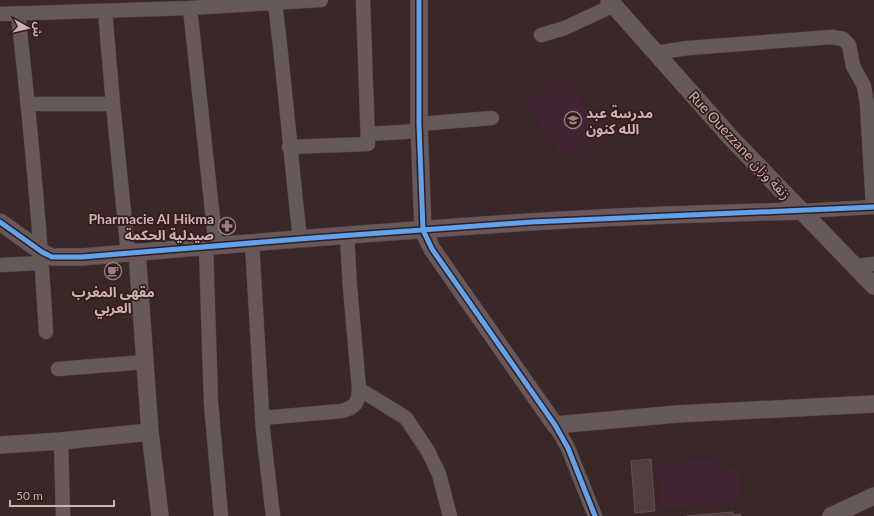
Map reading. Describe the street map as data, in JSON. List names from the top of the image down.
{
  "streets": {
    "street": ["Rue Ouezzane زنقة وزان"]
  },
  "places": {
    "school or university": ["مدرسة عبد الله كنون"],
    "pharmacy": ["Pharmacie Al Hikma صيدلية الحكمة"],
    "cafe": ["مقهى المغرب العربي"]
  },
  "scale_bar": "50 m",
  "north": "right"
}
